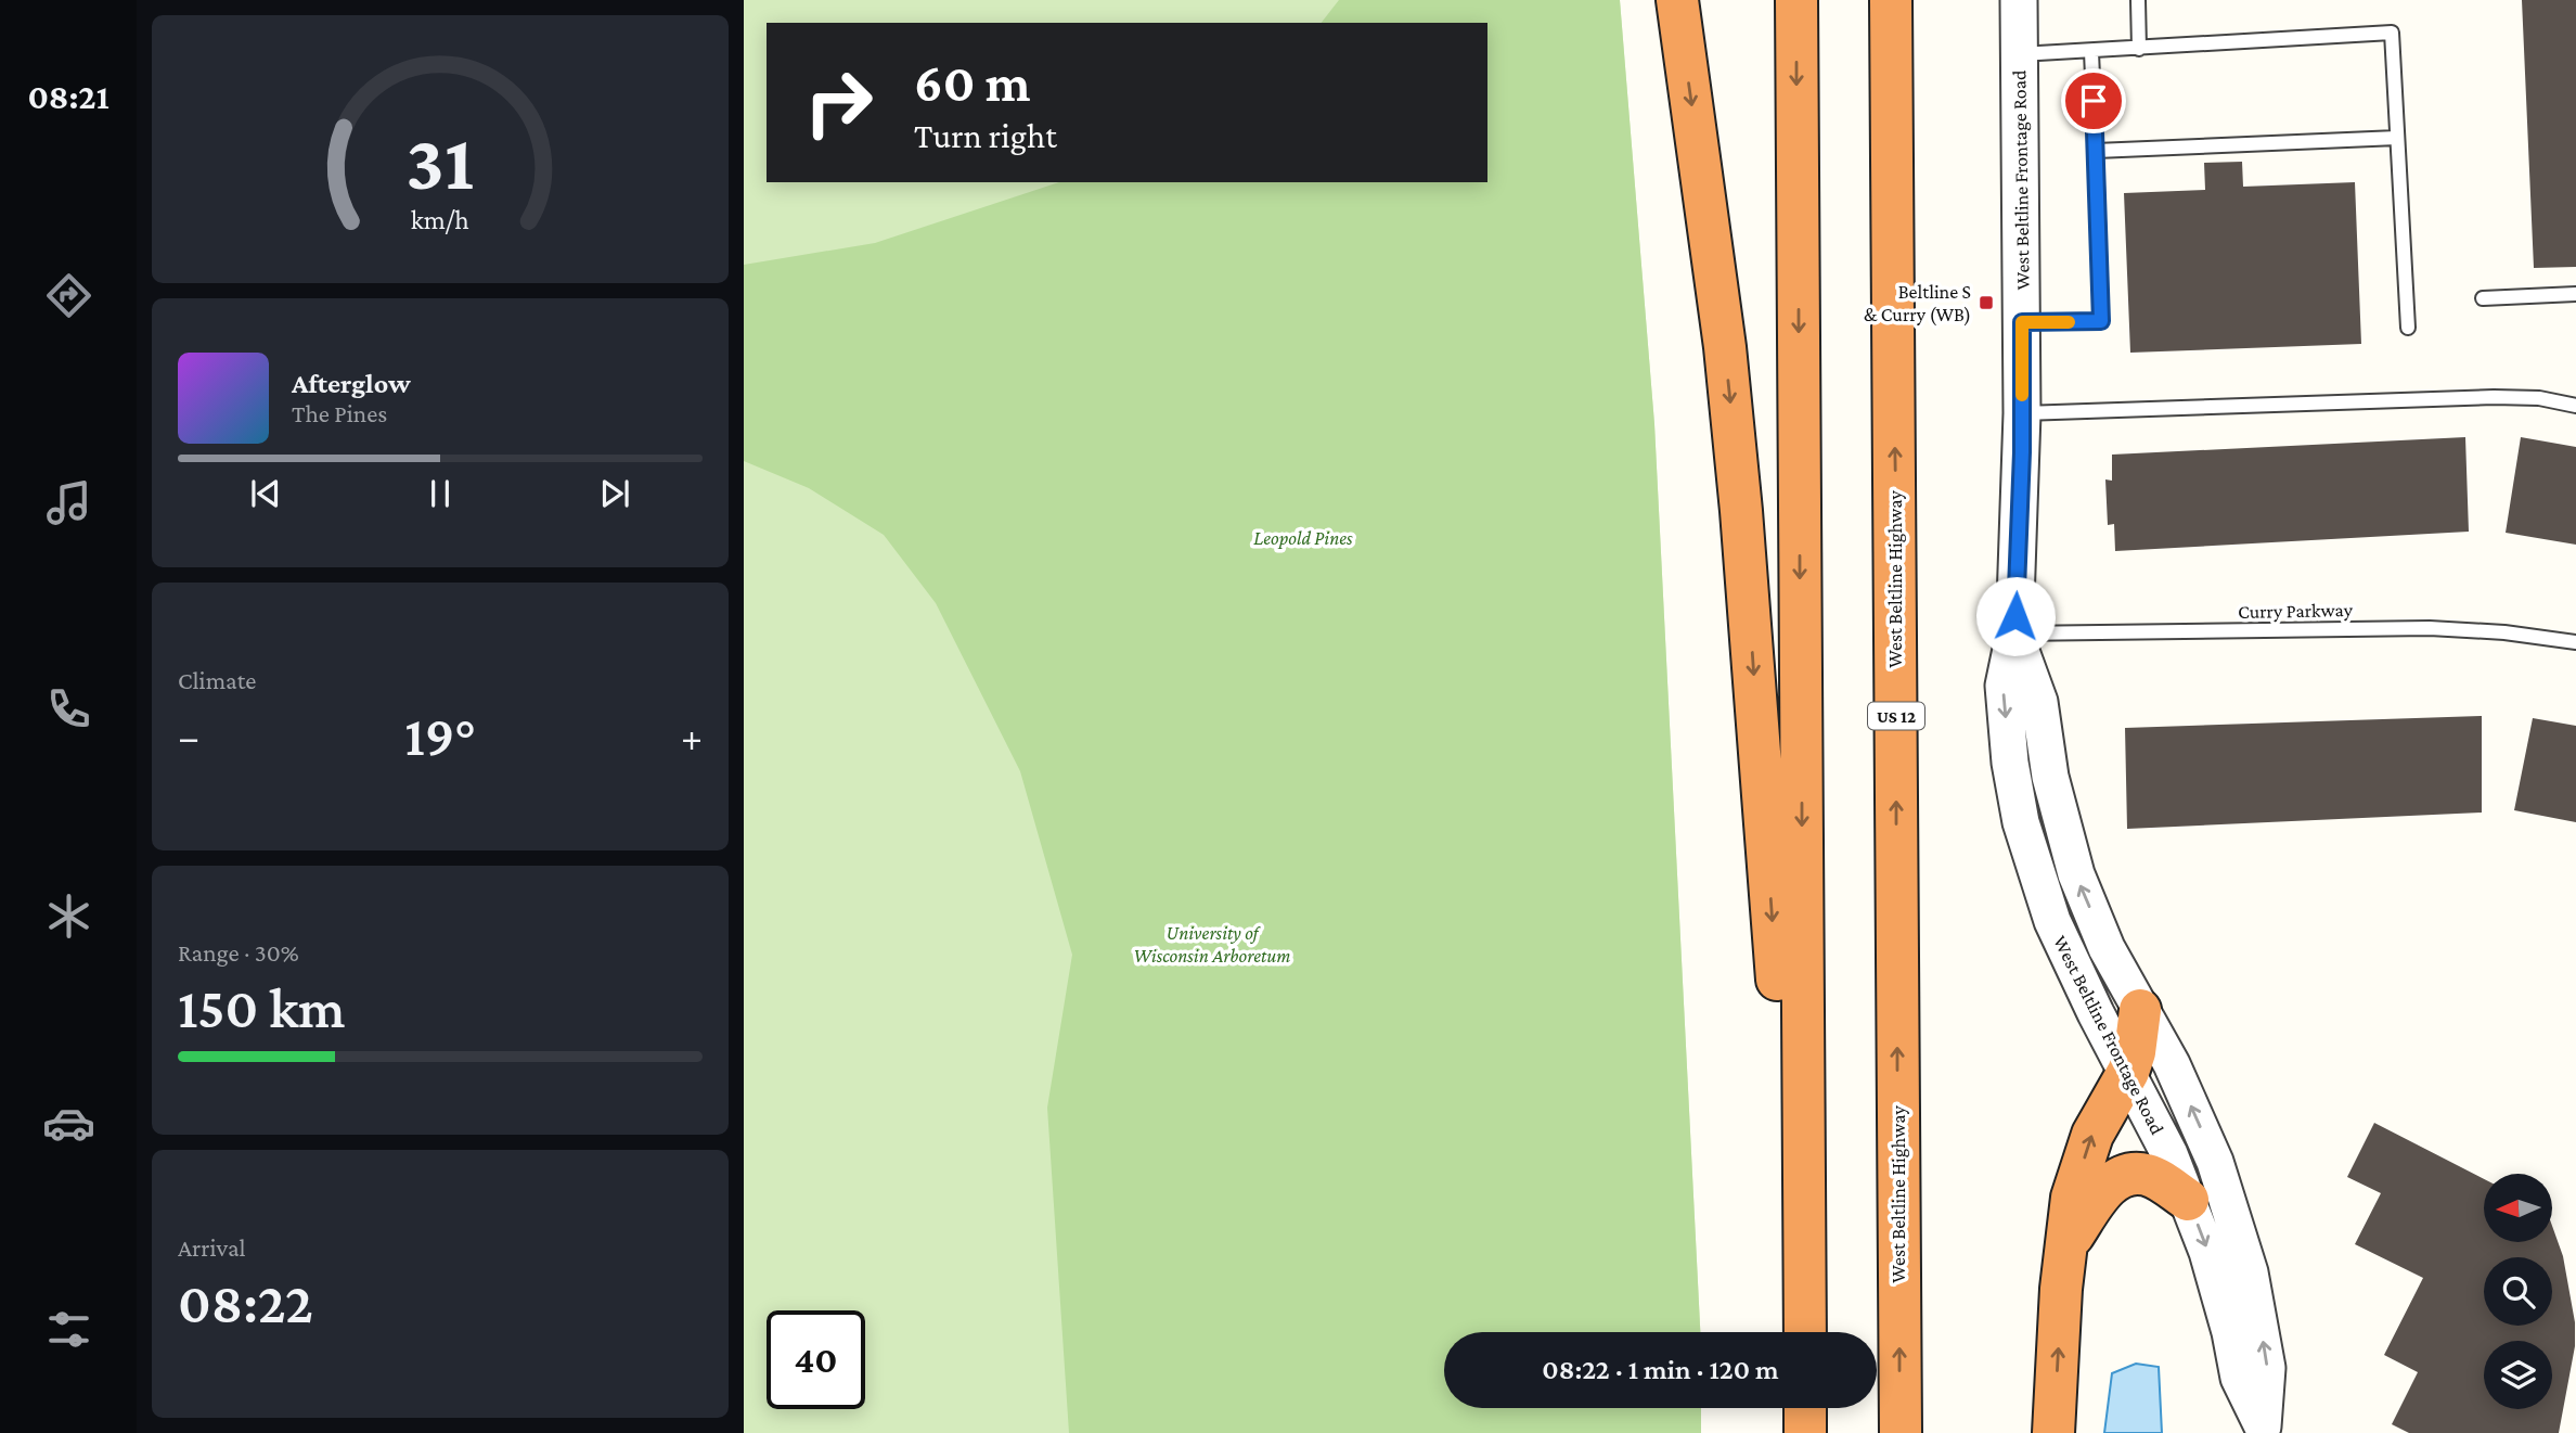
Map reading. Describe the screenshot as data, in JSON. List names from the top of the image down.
{
  "streets": {
    "highway": ["West Beltline Highway", "US 12"],
    "street": ["West Beltline Frontage Road"],
    "lane": ["Curry Parkway"]
  },
  "crossings": [
    ["West Beltline Frontage Road", "Curry Parkway"]
  ],
  "parks": ["Leopold Pines", "University of Wisconsin Arboretum"],
  "places": {
    "transit": ["Beltline S & Curry (WB)"]
  },
  "north": "left",
  "page": {
    "tabs": "08:21",
    "turn": ["60 m", "Turn right"],
    "song": ["Afterglow", "The Pines"],
    "tile": [
      "Climate",
      ["Range · 30%", "150 km"],
      ["Arrival", "08:22"]
    ],
    "heat": ["−", "19°", "+"],
    "limit": "40",
    "trip": "08:22 · 1 min · 120 m",
    "gauge": ["31", "km/h"]
  }
}
